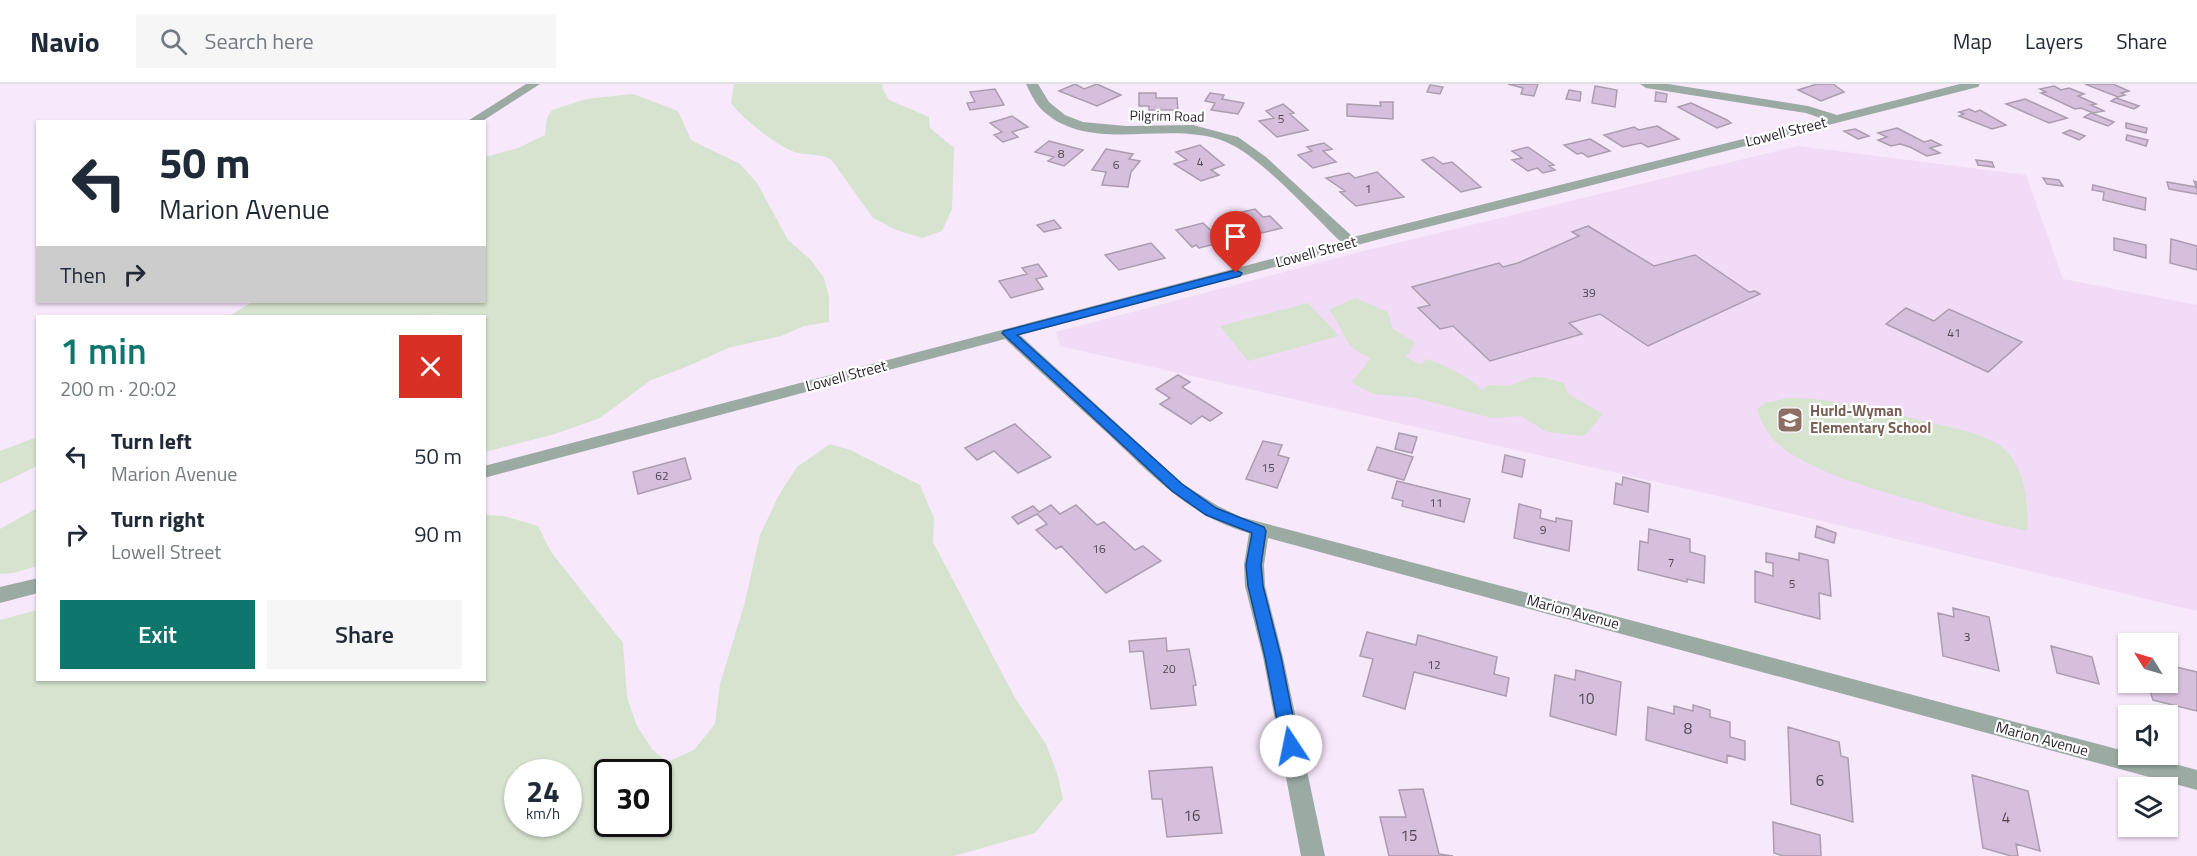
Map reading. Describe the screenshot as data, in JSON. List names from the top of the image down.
{
  "streets": {
    "street": ["Pilgrim Road", "Lowell Street", "Marion Avenue"]
  },
  "crossings": [
    ["Pilgrim Road", "Lowell Street"],
    ["Lowell Street", "Marion Avenue"]
  ],
  "places": {
    "school or university": ["Hurld-Wyman Elementary School"]
  },
  "house_numbers": [
    "5",
    "8",
    "4",
    "6",
    "1",
    "39",
    "41",
    "15",
    "62",
    "11",
    "9",
    "16",
    "7",
    "5",
    "3",
    "12",
    "20",
    "10",
    "8",
    "6",
    "16",
    "4",
    "15"
  ],
  "north": "top left",
  "page": {
    "header": "Navio",
    "search": "Search here",
    "nav": ["Map", "Layers", "Share"],
    "turn": ["50 m", "Marion Avenue"],
    "then": "Then",
    "heading": ["1 min", "200 m · 20:02"],
    "list": [
      {
        "name": "Turn left",
        "note": "Marion Avenue",
        "value": "50 m"
      },
      {
        "name": "Turn right",
        "note": "Lowell Street",
        "value": "90 m"
      }
    ],
    "buttons": ["Exit", "Share"],
    "speed": "24 km/h",
    "limit": "30"
  }
}
